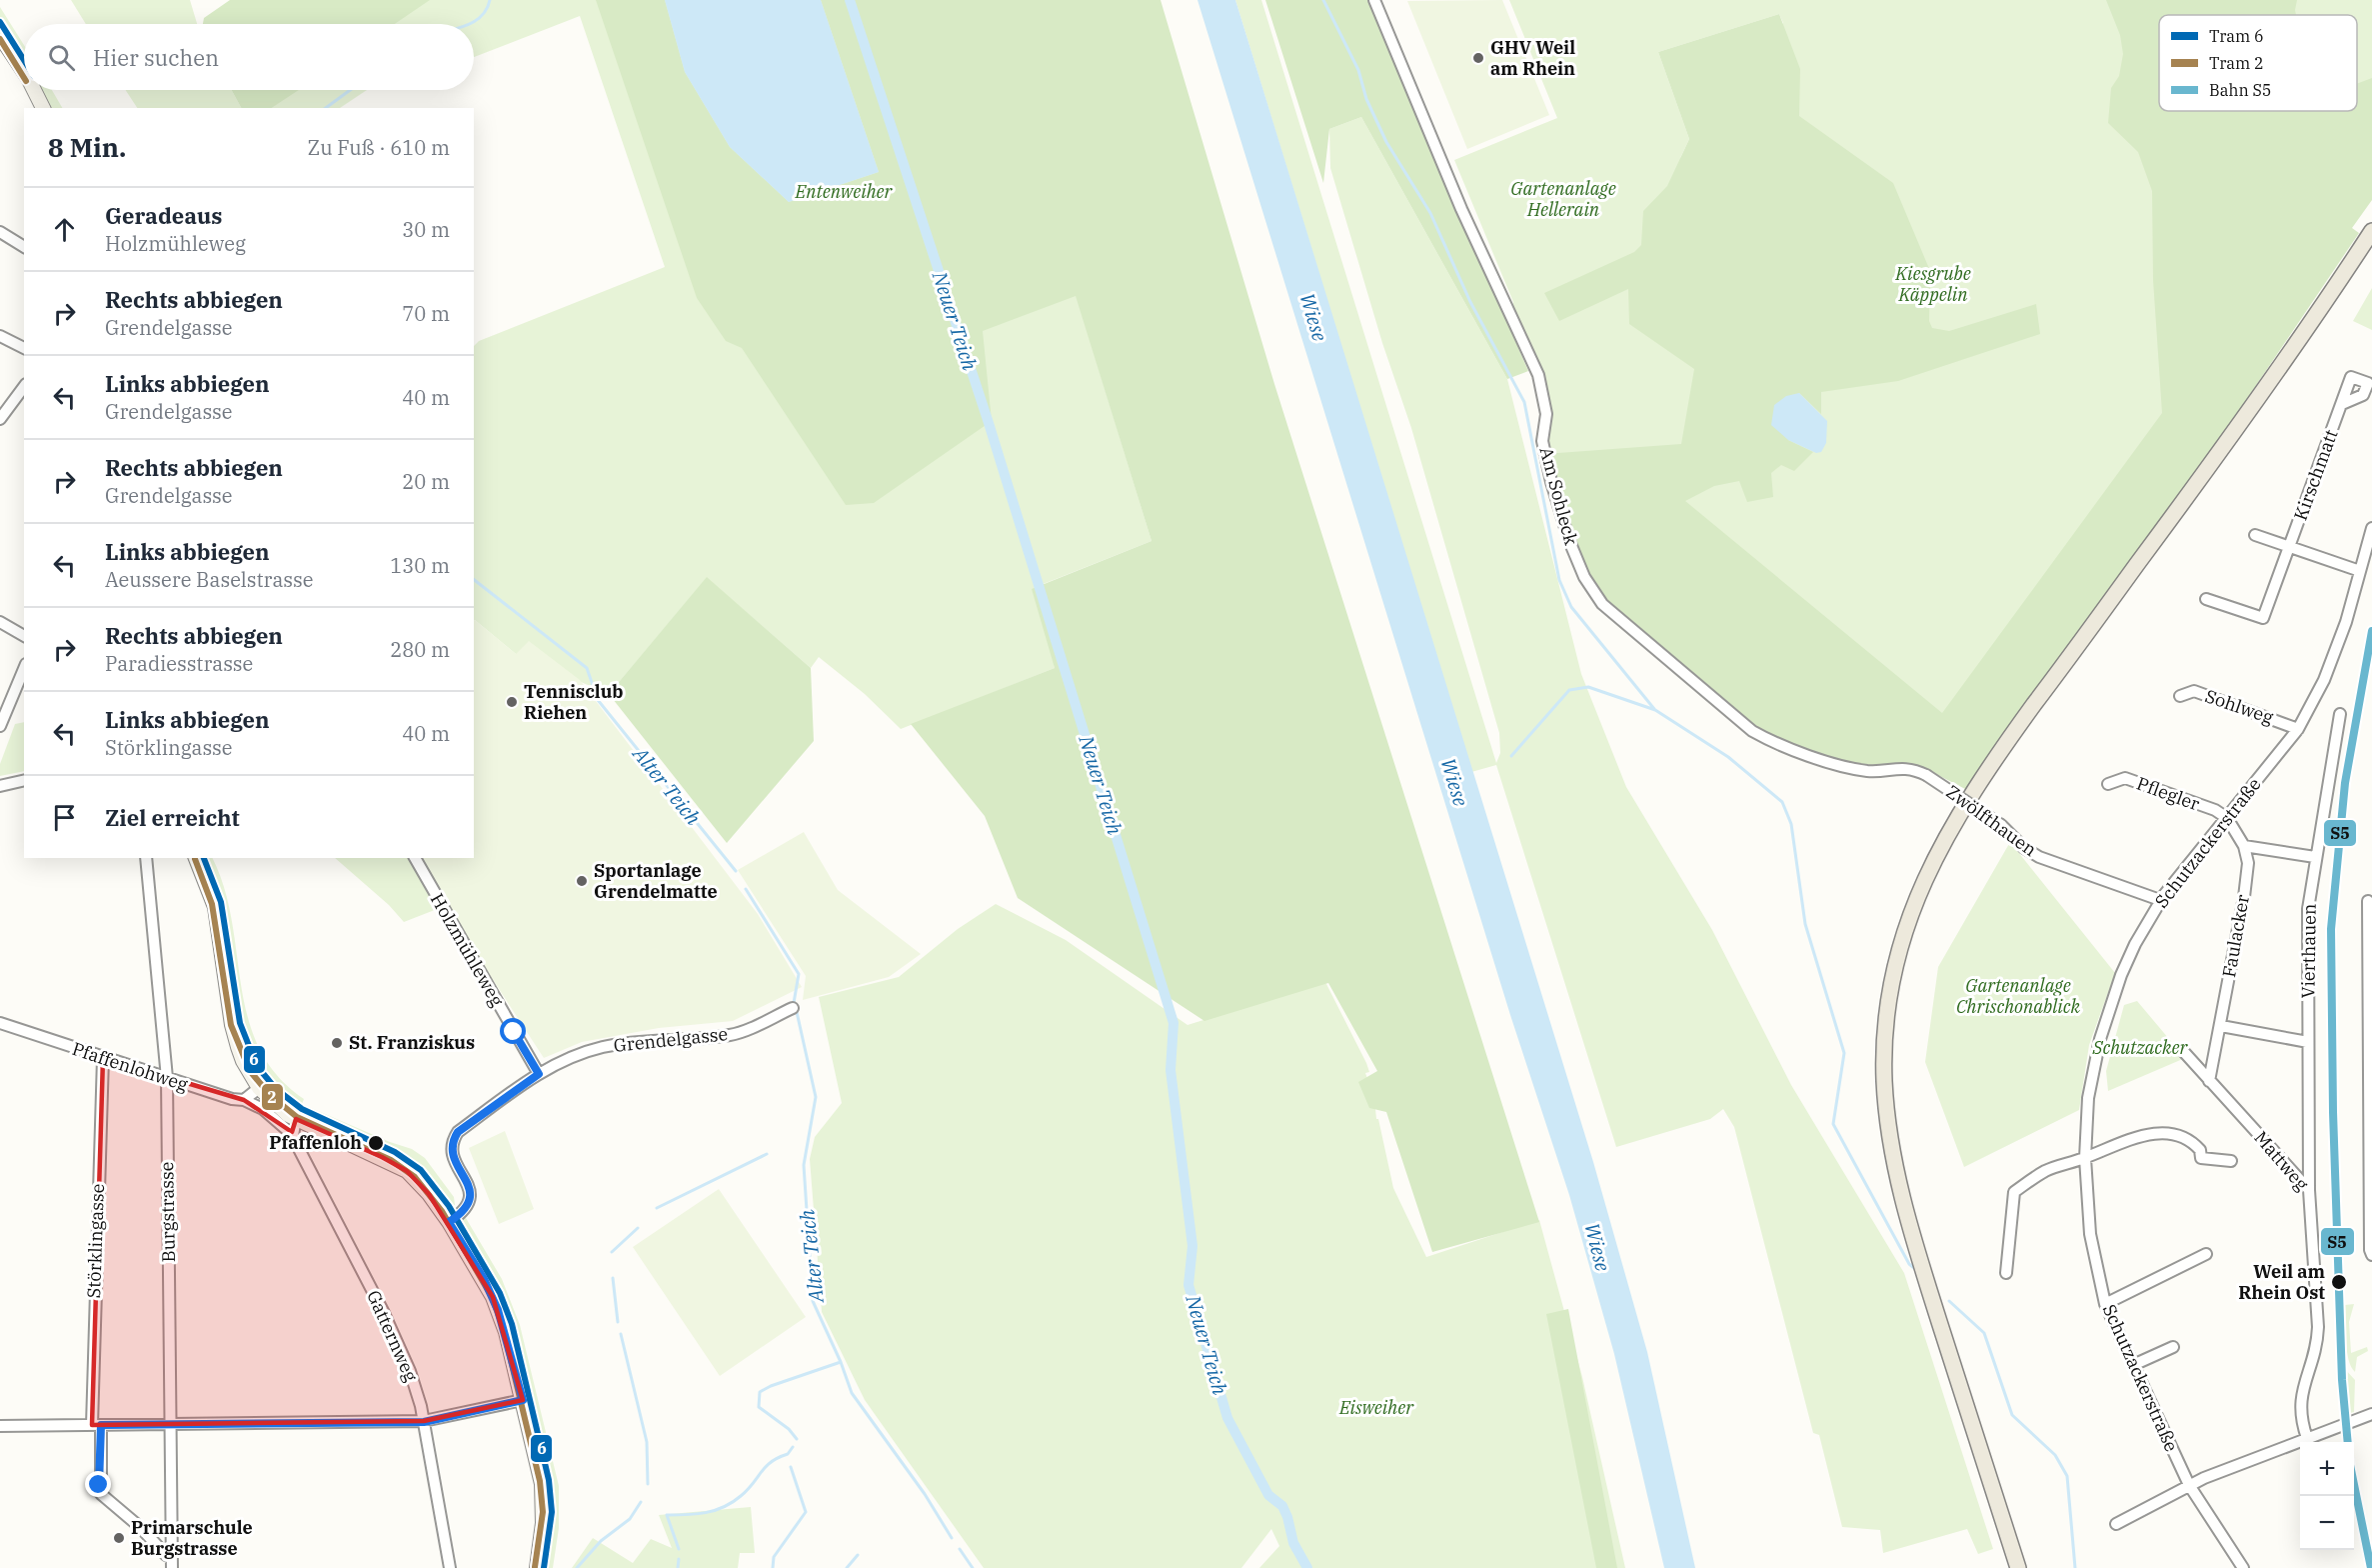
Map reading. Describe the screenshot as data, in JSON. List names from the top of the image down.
{
  "streets": {
    "street": [
      "Kirschmatt",
      "Am Sohleck",
      "Sohlweg",
      "Pflegler",
      "Zwölfthauen",
      "Schutzackerstraße",
      "Faulacker",
      "Holzmühleweg",
      "Vierthauen",
      "Grendelgasse",
      "Pfaffenlohweg",
      "Mattweg",
      "Burgstrasse",
      "Störklingasse",
      "Gatternweg"
    ]
  },
  "crossings": [
    ["Am Sohleck", "Zwölfthauen"],
    ["Sohlweg", "Schutzackerstraße"],
    ["Pflegler", "Schutzackerstraße"],
    ["Pflegler", "Faulacker"],
    ["Zwölfthauen", "Schutzackerstraße"],
    ["Schutzackerstraße", "Faulacker"],
    ["Faulacker", "Mattweg"],
    ["Holzmühleweg", "Grendelgasse"],
    ["Vierthauen", "Mattweg"],
    ["Pfaffenlohweg", "Burgstrasse"],
    ["Pfaffenlohweg", "Störklingasse"],
    ["Pfaffenlohweg", "Gatternweg"],
    ["Burgstrasse", "Störklingasse"]
  ],
  "water": ["Wiese", "Neuer Teich", "Alter Teich"],
  "parks": [
    "Gartenanlage Hellerain",
    "Entenweiher",
    "Kiesgrube Käppelin",
    "Gartenanlage Chrischonablick",
    "Schutzacker",
    "Eisweiher"
  ],
  "places": [
    "GHV Weil am Rhein",
    "Tennisclub Riehen",
    "Sportanlage Grendelmatte",
    "St. Franziskus",
    "Pfaffenloh",
    "Weil am Rhein Ost",
    "Primarschule Burgstrasse"
  ],
  "lines": ["tram line 6", "tram line 2", "rail line S5"],
  "legend": ["Tram 6", "Tram 2", "Bahn S5"],
  "page": {
    "search": "Hier suchen",
    "heading": ["8 Min.", "Zu Fuß · 610 m"],
    "list": [
      ["Geradeaus", "Holzmühleweg", "30 m"],
      ["Rechts abbiegen", "Grendelgasse", "70 m"],
      ["Links abbiegen", "Grendelgasse", "40 m"],
      ["Rechts abbiegen", "Grendelgasse", "20 m"],
      ["Links abbiegen", "Aeussere Baselstrasse", "130 m"],
      ["Rechts abbiegen", "Paradiesstrasse", "280 m"],
      ["Links abbiegen", "Störklingasse", "40 m"],
      "Ziel erreicht"
    ],
    "map_buttons": ["+", "−"]
  }
}
